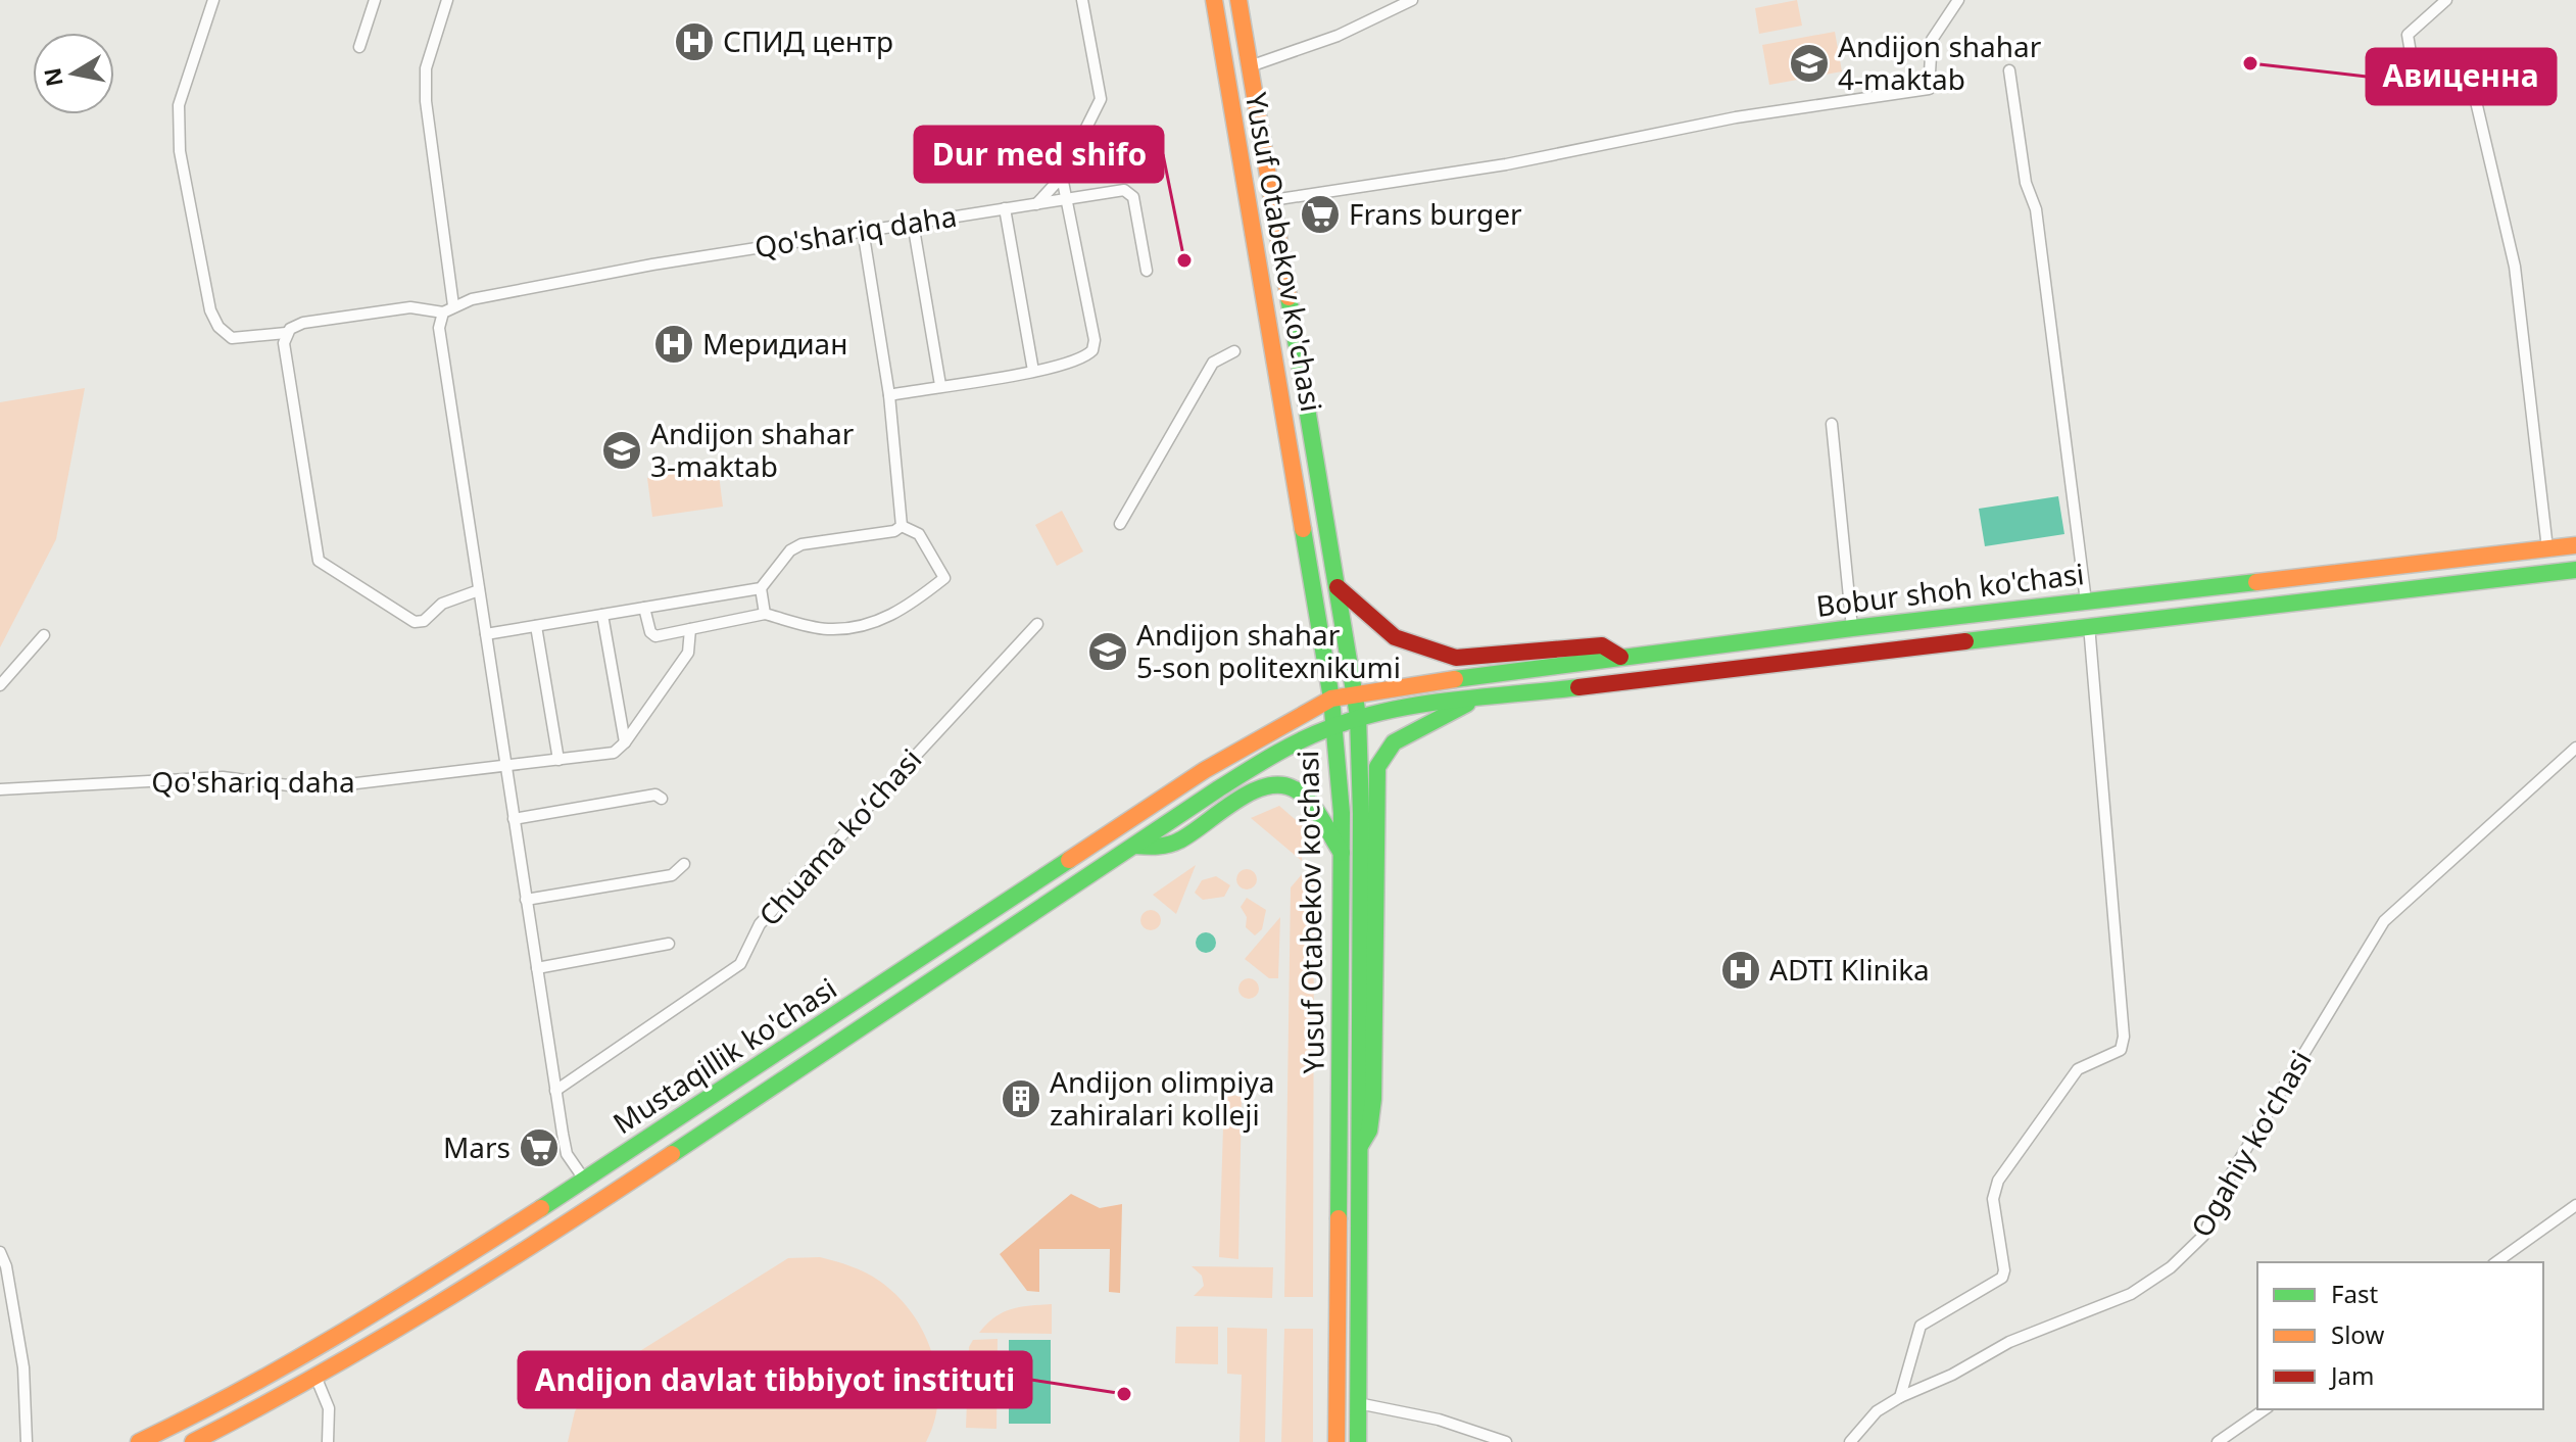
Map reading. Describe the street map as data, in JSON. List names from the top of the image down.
{
  "streets": {
    "main road": ["Yusuf Otabekov ko'chasi", "Bobur shoh ko'chasi", "Mustaqillik ko'chasi"],
    "street": ["Qo'shariq daha", "Chuama koʻchasi", "Ogahiy koʻchasi"]
  },
  "crossings": [
    ["Yusuf Otabekov ko'chasi", "Bobur shoh ko'chasi"],
    ["Yusuf Otabekov ko'chasi", "Mustaqillik ko'chasi"],
    ["Bobur shoh ko'chasi", "Mustaqillik ko'chasi"]
  ],
  "places": {
    "hospital": ["СПИД центр", "Меридиан", "ADTI Klinika"],
    "school or university": ["Andijon shahar 4-maktab", "Andijon shahar 3-maktab", "Andijon shahar 5-son politexnikumi"],
    "other": ["Авиценна", "Dur med shifo", "Andijon davlat tibbiyot instituti"],
    "supermarket": ["Frans burger", "Mars"],
    "building": ["Andijon olimpiya zahiralari kolleji"]
  },
  "legend": ["Fast", "Slow", "Jam"],
  "north": "left"
}
